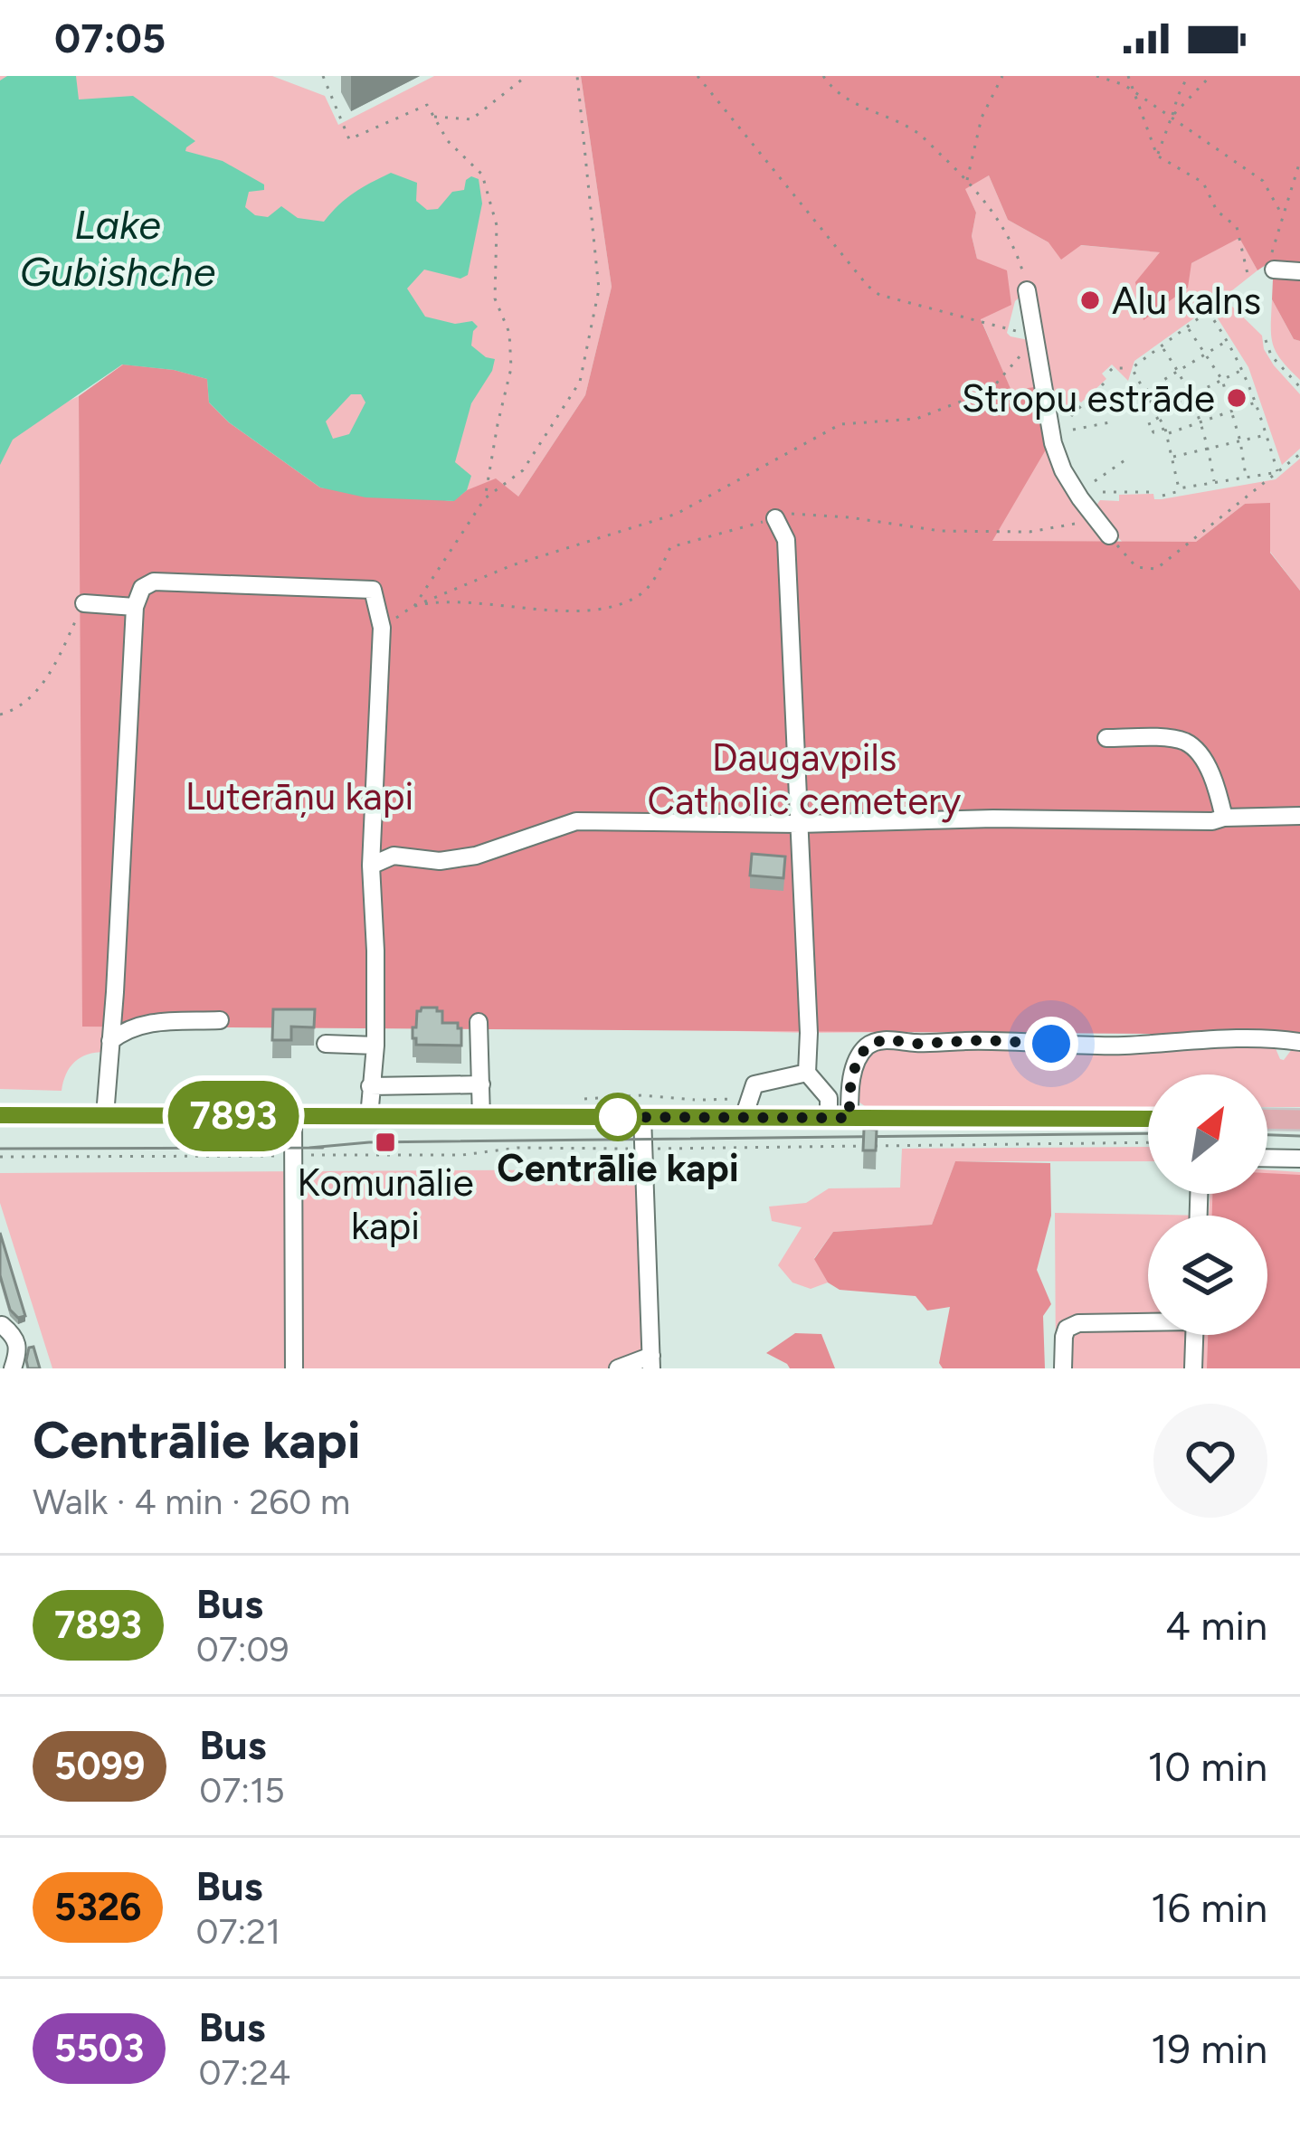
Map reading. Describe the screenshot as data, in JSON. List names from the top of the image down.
{
  "water": ["Lake Gubishche"],
  "parks": ["Daugavpils Catholic cemetery", "Luterāņu kapi"],
  "places": {
    "other": ["Alu kalns", "Stropu estrāde", "Centrālie kapi"],
    "transit": ["Komunālie kapi"]
  },
  "lines": ["bus line 7893"],
  "north": "top right",
  "page": {
    "status": "07:05",
    "on_map": "7893",
    "heading": ["Centrālie kapi", "Walk · 4 min · 260 m"],
    "list": [
      {
        "mark": "7893",
        "name": "Bus",
        "note": "07:09",
        "value": "4 min"
      },
      {
        "mark": "5099",
        "name": "Bus",
        "note": "07:15",
        "value": "10 min"
      },
      {
        "mark": "5326",
        "name": "Bus",
        "note": "07:21",
        "value": "16 min"
      },
      {
        "mark": "5503",
        "name": "Bus",
        "note": "07:24",
        "value": "19 min"
      }
    ]
  }
}
